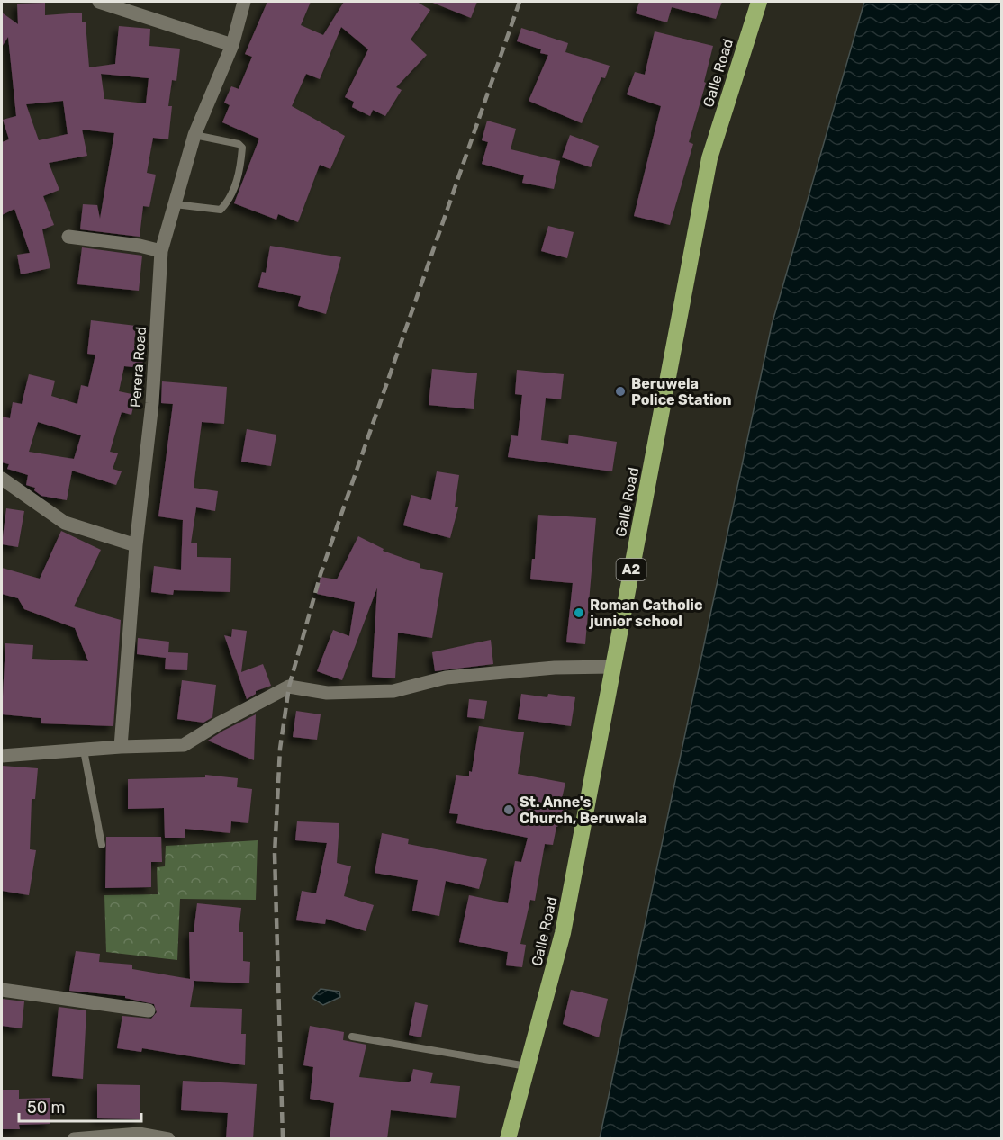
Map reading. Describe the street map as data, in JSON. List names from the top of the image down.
{
  "streets": {
    "highway": ["Galle Road", "A2"],
    "street": ["Perera Road"]
  },
  "places": ["Beruwela Police Station", "Roman Catholic junior school", "St. Anne's Church, Beruwala"],
  "scale_bar": "50 m"
}
